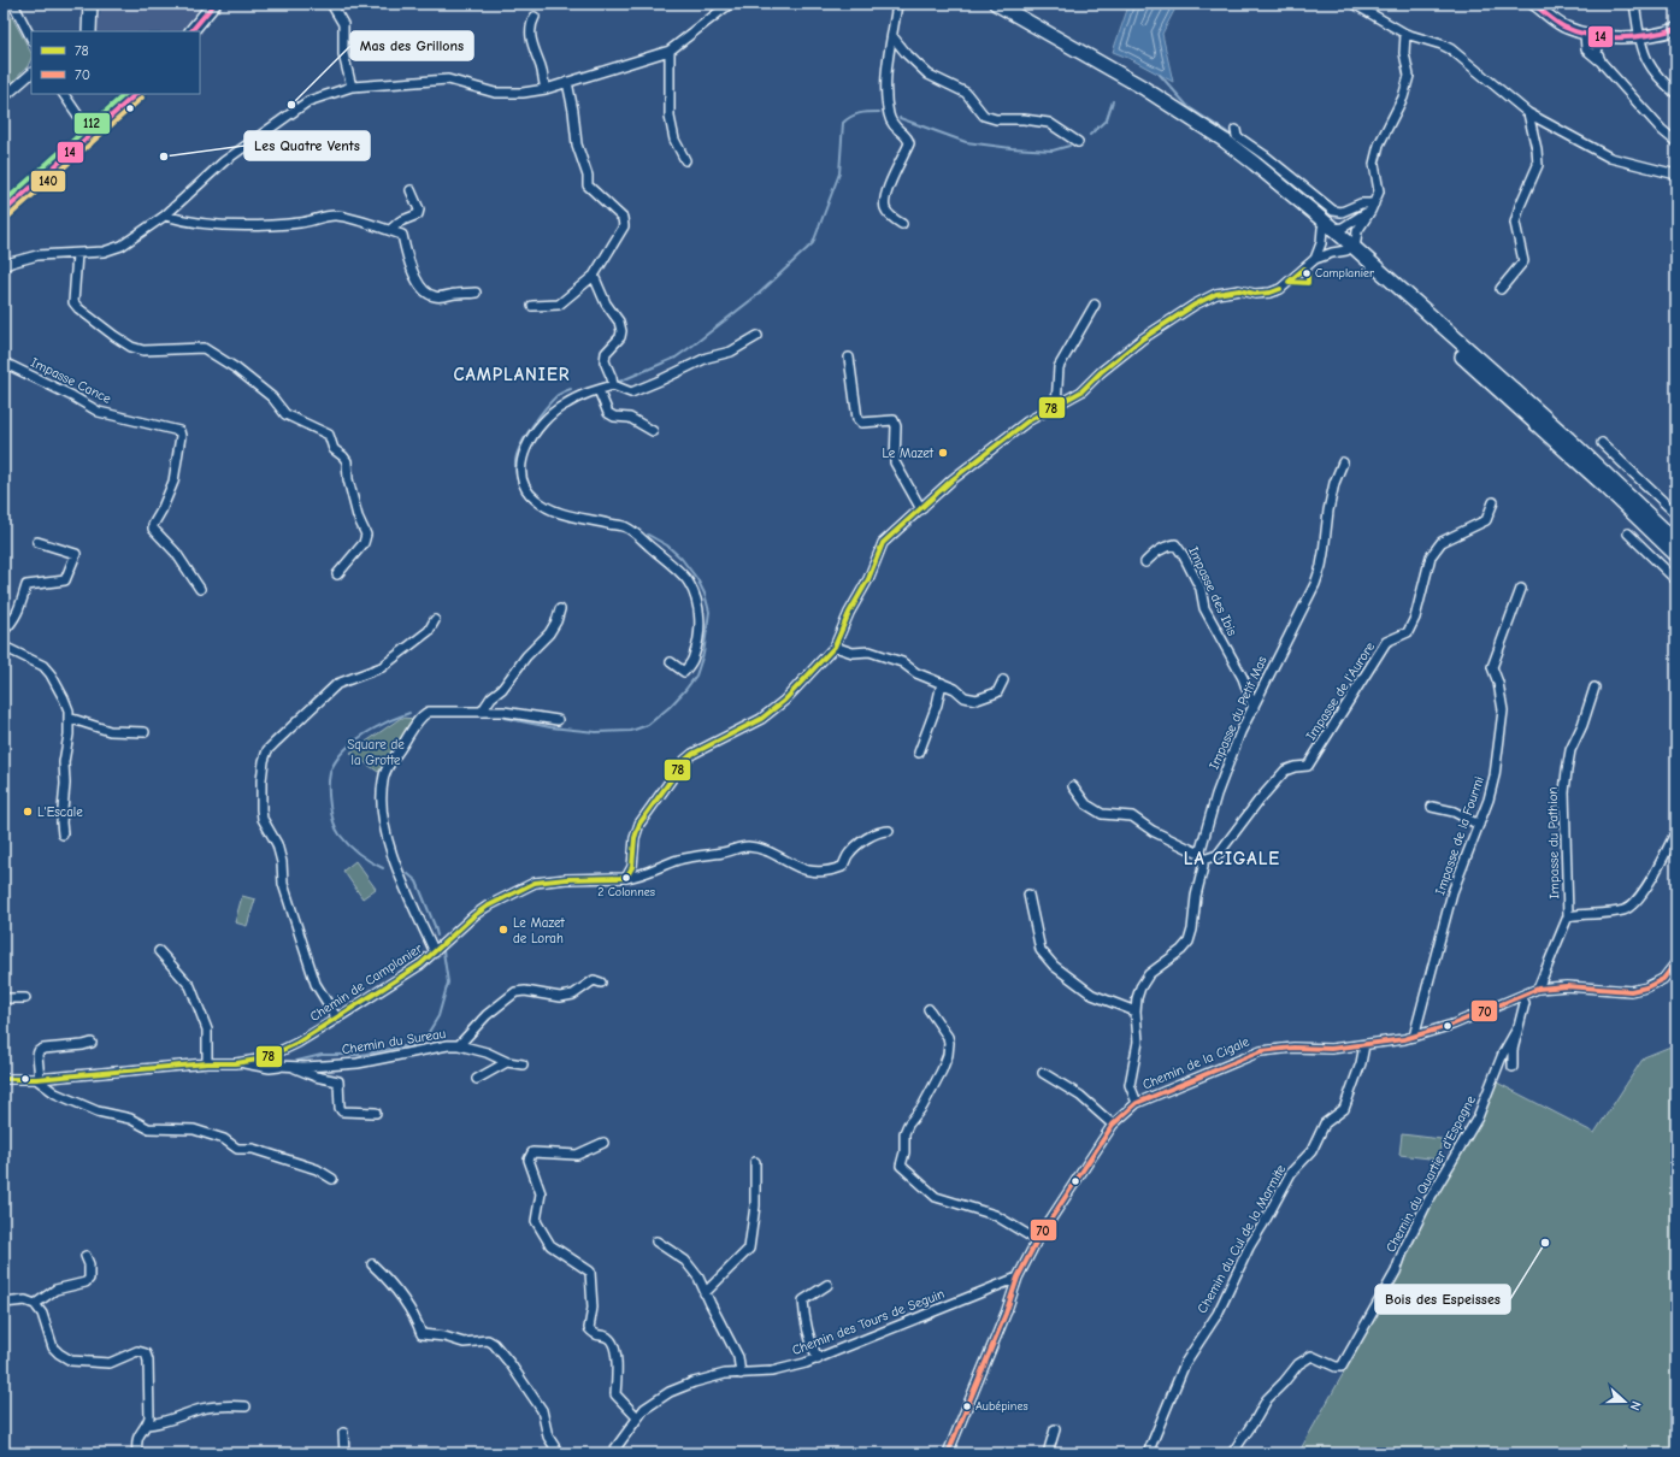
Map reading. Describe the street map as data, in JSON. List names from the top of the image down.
{
  "streets": {
    "street": [
      "Impasse Cance",
      "Impasse des Ibis",
      "Impasse de l'Aurore",
      "Impasse du Petit Mas",
      "Impasse de la Fourmi",
      "Impasse du Pathion",
      "Chemin de Camplanier",
      "Chemin du Sureau",
      "Chemin de la Cigale",
      "Chemin du Quartier d'Espagne",
      "Chemin du Cul de la Marmite",
      "Chemin des Tours de Seguin"
    ]
  },
  "crossings": [
    ["Impasse des Ibis", "Impasse du Petit Mas"],
    ["Impasse de l'Aurore", "Impasse du Petit Mas"],
    ["Impasse du Petit Mas", "Chemin de la Cigale"],
    ["Impasse de la Fourmi", "Chemin de la Cigale"],
    ["Chemin de Camplanier", "Chemin du Sureau"],
    ["Chemin de la Cigale", "Chemin du Cul de la Marmite"],
    ["Chemin de la Cigale", "Chemin des Tours de Seguin"]
  ],
  "districts": ["CAMPLANIER", "LA CIGALE"],
  "parks": ["Square de la Grotte"],
  "places": [
    "Mas des Grillons",
    "Les Quatre Vents",
    "Camplanier",
    "Le Mazet",
    "L'Escale",
    "2 Colonnes",
    "Le Mazet de Lorah",
    "Bois des Espeisses",
    "Aubépines"
  ],
  "lines": [
    "transit line 14",
    "transit line 112",
    "transit line 140",
    "transit line 78",
    "transit line 70"
  ],
  "legend": ["78", "70"],
  "north": "right"
}
